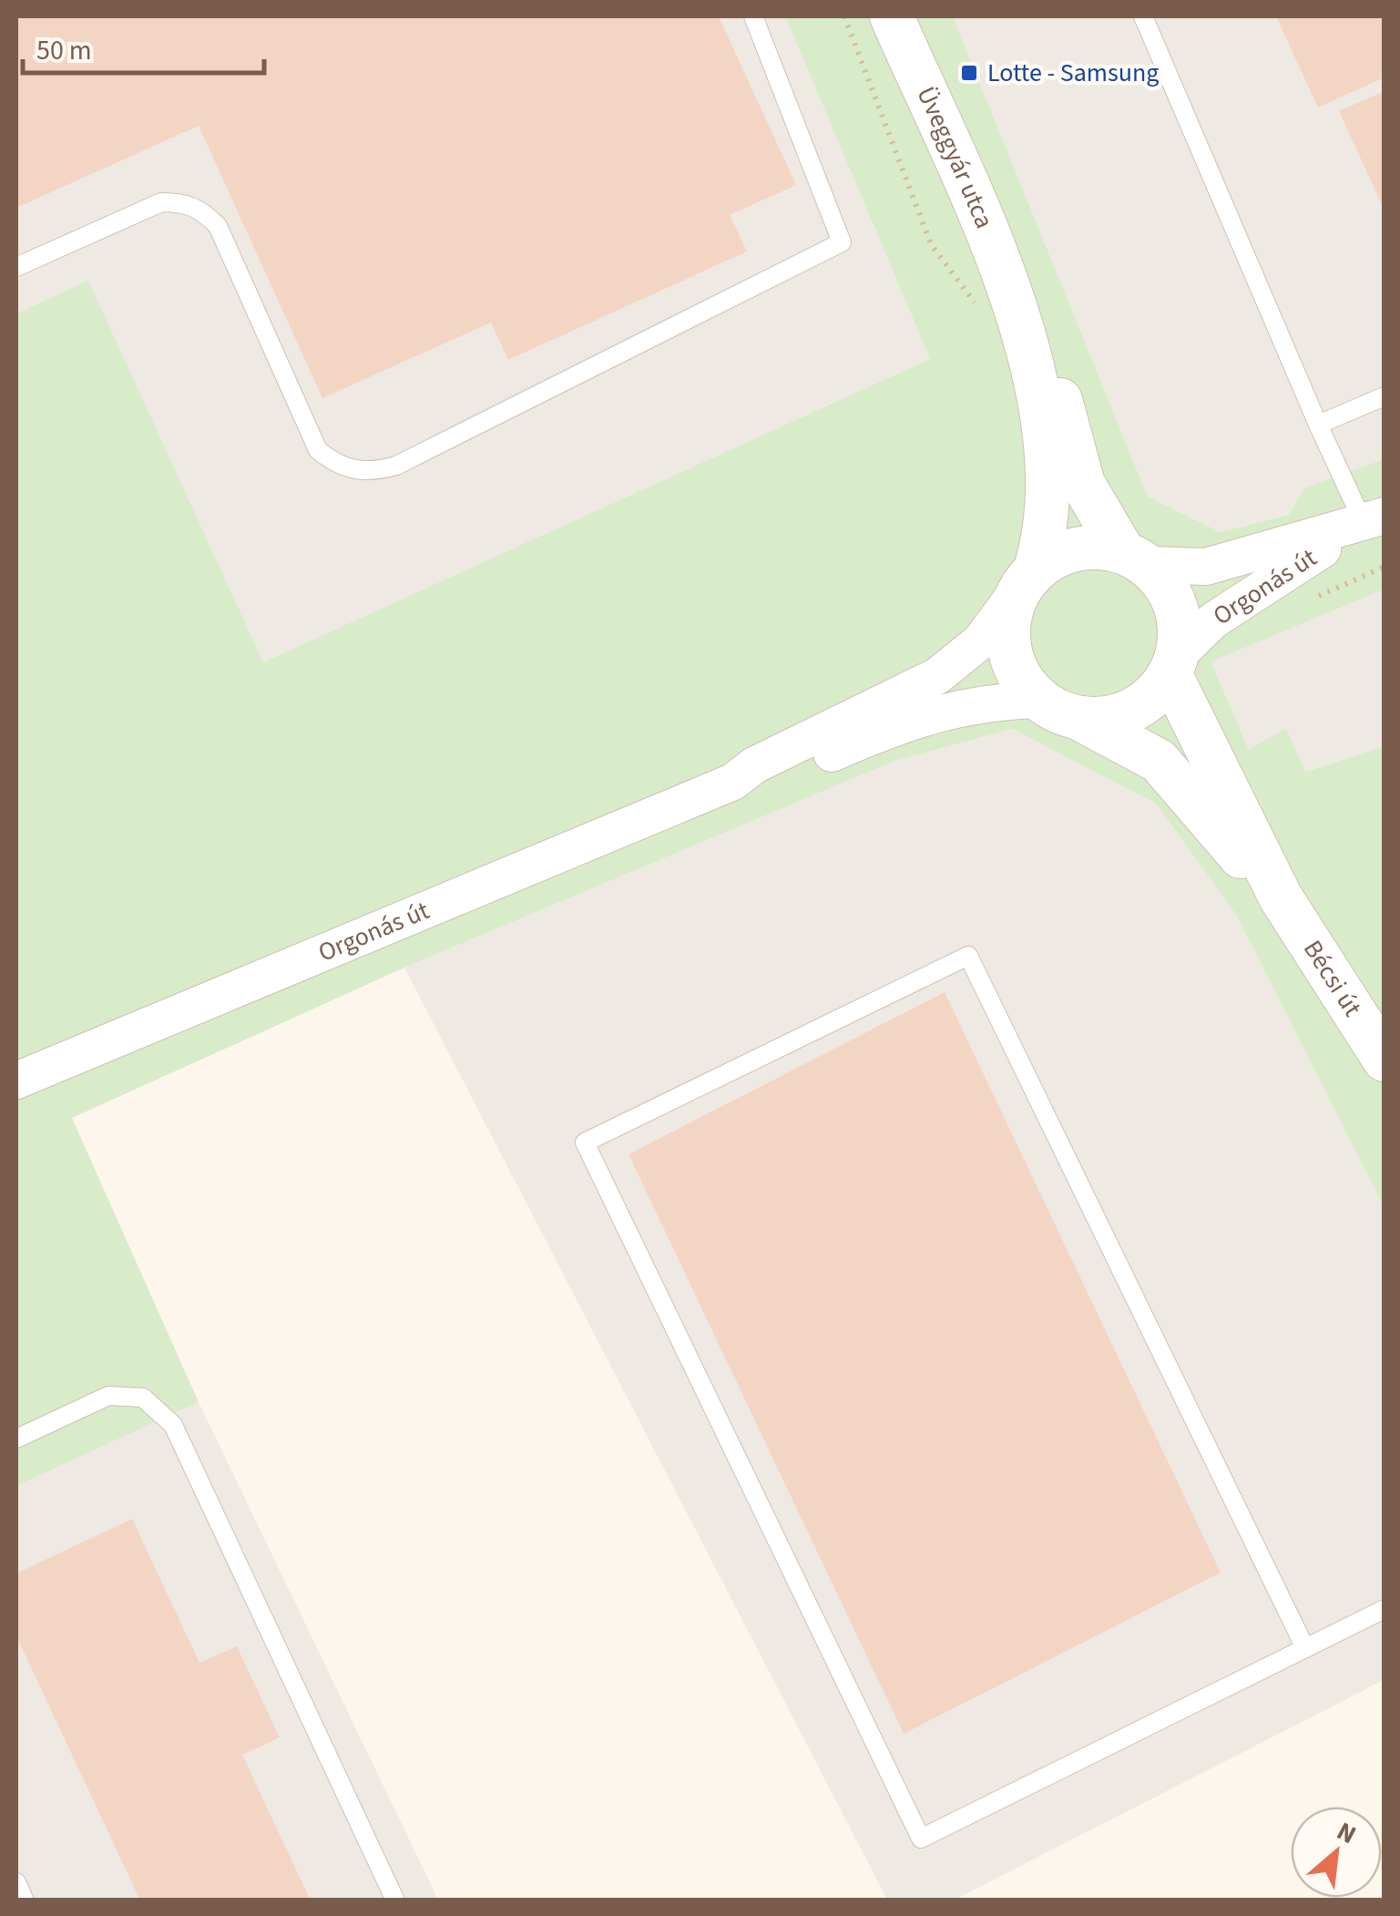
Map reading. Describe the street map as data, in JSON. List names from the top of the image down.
{
  "streets": {
    "street": ["Üveggyár utca", "Orgonás út", "Bécsi út"]
  },
  "crossings": [
    ["Üveggyár utca", "Orgonás út"]
  ],
  "places": {
    "transit": ["Lotte - Samsung"]
  },
  "scale_bar": "50 m",
  "north": "top right"
}
